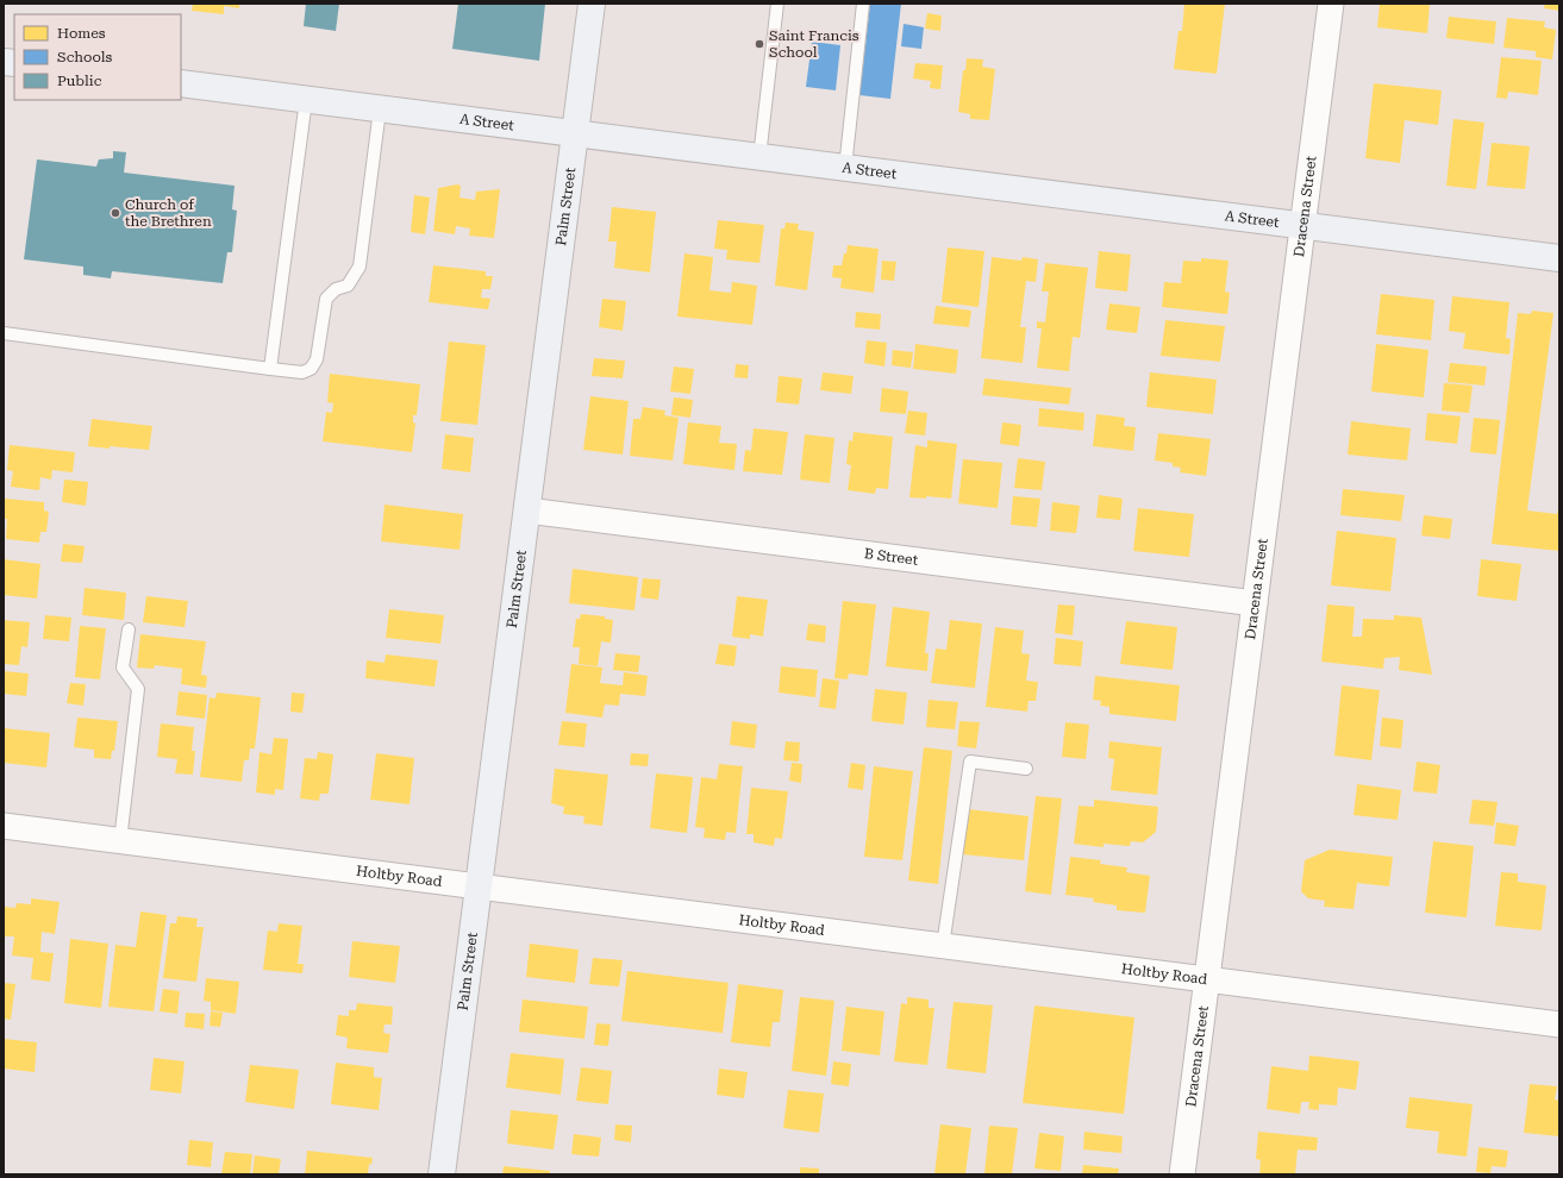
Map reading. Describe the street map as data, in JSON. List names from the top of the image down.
{
  "streets": {
    "street": [
      "A Street",
      "Palm Street",
      "Dracena Street",
      "B Street",
      "Holtby Road"
    ]
  },
  "crossings": [
    ["A Street", "Palm Street"],
    ["A Street", "Dracena Street"],
    ["Palm Street", "B Street"],
    ["Palm Street", "Holtby Road"],
    ["Dracena Street", "B Street"],
    ["Dracena Street", "Holtby Road"]
  ],
  "places": ["Saint Francis School", "Church of the Brethren"],
  "legend": ["Homes", "Schools", "Public"]
}
